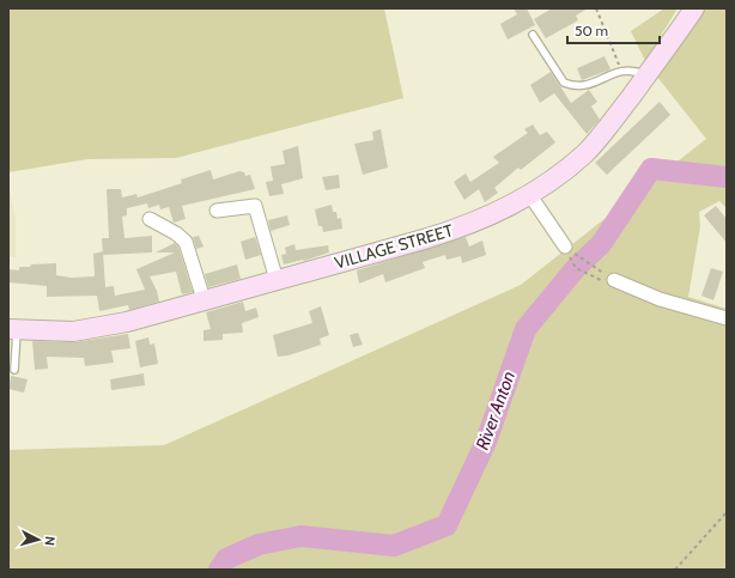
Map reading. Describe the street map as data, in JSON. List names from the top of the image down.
{
  "streets": {
    "street": ["VILLAGE STREET"]
  },
  "water": ["River Anton"],
  "scale_bar": "50 m",
  "north": "right"
}
